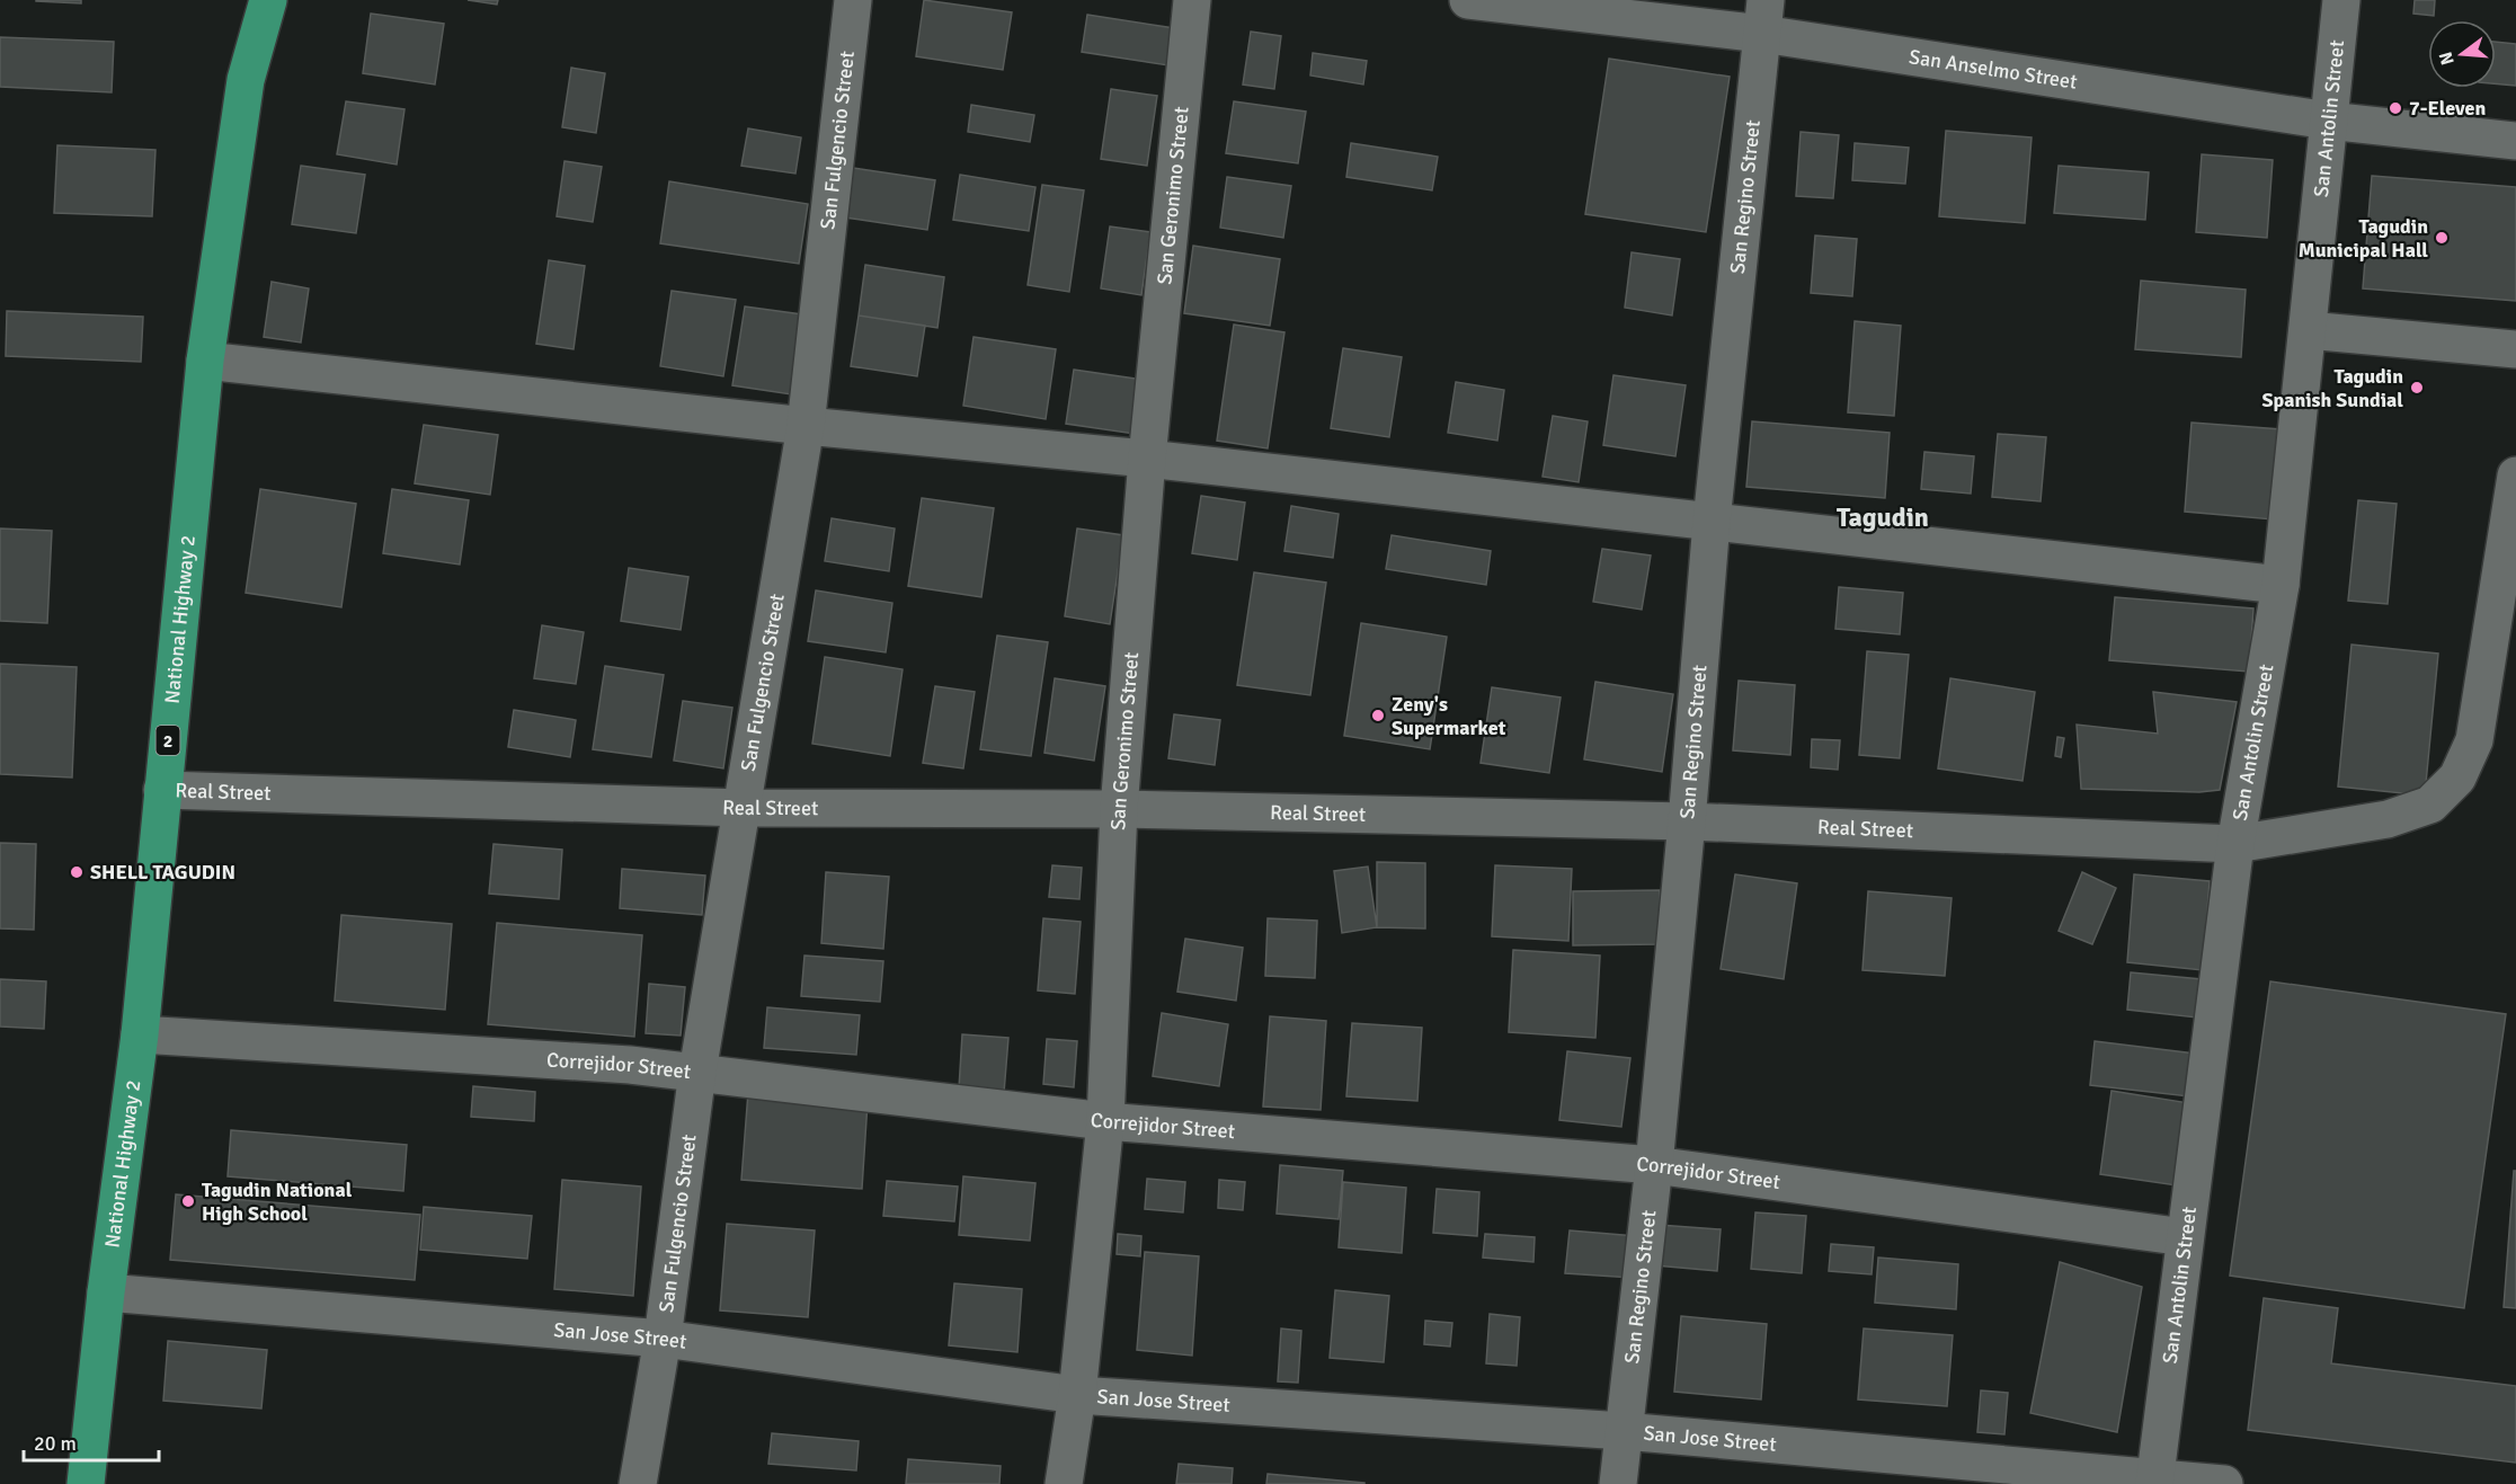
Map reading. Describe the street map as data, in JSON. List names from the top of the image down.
{
  "streets": {
    "highway": ["National Highway 2", "2"],
    "street": [
      "San Anselmo Street",
      "San Antolin Street",
      "San Fulgencio Street",
      "San Geronimo Street",
      "San Regino Street",
      "Real Street",
      "Correjidor Street",
      "San Jose Street"
    ]
  },
  "crossings": [
    ["San Anselmo Street", "San Antolin Street"],
    ["San Anselmo Street", "San Regino Street"],
    ["San Antolin Street", "Real Street"],
    ["San Antolin Street", "Correjidor Street"],
    ["San Antolin Street", "San Jose Street"],
    ["San Fulgencio Street", "Real Street"],
    ["San Fulgencio Street", "Correjidor Street"],
    ["San Fulgencio Street", "San Jose Street"],
    ["San Geronimo Street", "Real Street"],
    ["San Geronimo Street", "Correjidor Street"],
    ["San Geronimo Street", "San Jose Street"],
    ["San Regino Street", "Real Street"],
    ["San Regino Street", "Correjidor Street"],
    ["San Regino Street", "San Jose Street"],
    ["National Highway 2", "Real Street"],
    ["National Highway 2", "Correjidor Street"],
    ["National Highway 2", "San Jose Street"]
  ],
  "districts": ["Tagudin"],
  "places": [
    "7-Eleven",
    "Tagudin Municipal Hall",
    "Tagudin Spanish Sundial",
    "Zeny's Supermarket",
    "SHELL TAGUDIN",
    "Tagudin National High School"
  ],
  "scale_bar": "20 m",
  "north": "left"
}
